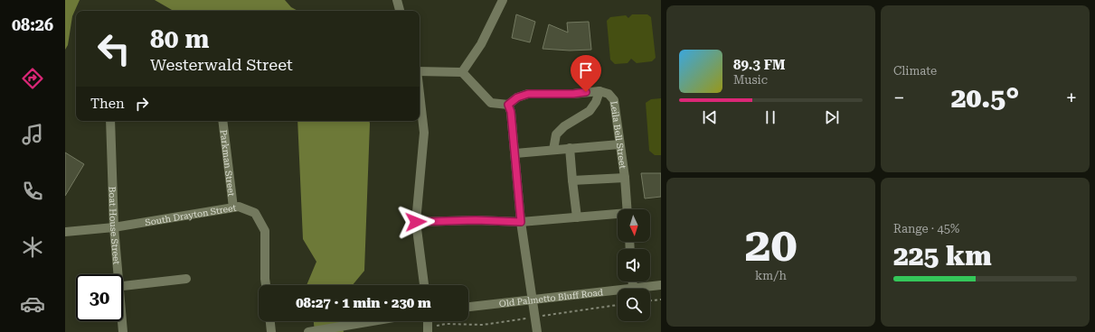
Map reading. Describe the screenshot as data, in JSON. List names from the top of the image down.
{
  "streets": {
    "street": [
      "Leila Bell Street",
      "Parkman Street",
      "South Drayton Street",
      "Boat House Street",
      "Old Palmetto Bluff Road"
    ]
  },
  "crossings": [
    ["Parkman Street", "South Drayton Street"],
    ["South Drayton Street", "Boat House Street"]
  ],
  "north": "bottom",
  "page": {
    "tabs": "08:26",
    "tile": [
      "Climate",
      ["20", "km/h"],
      ["Range · 45%", "225 km"]
    ],
    "turn": ["80 m", "Westerwald Street"],
    "song": ["89.3 FM", "Music"],
    "heat": ["−", "20.5°", "+"],
    "then": "Then",
    "limit": "30",
    "trip": "08:27 · 1 min · 230 m"
  }
}
